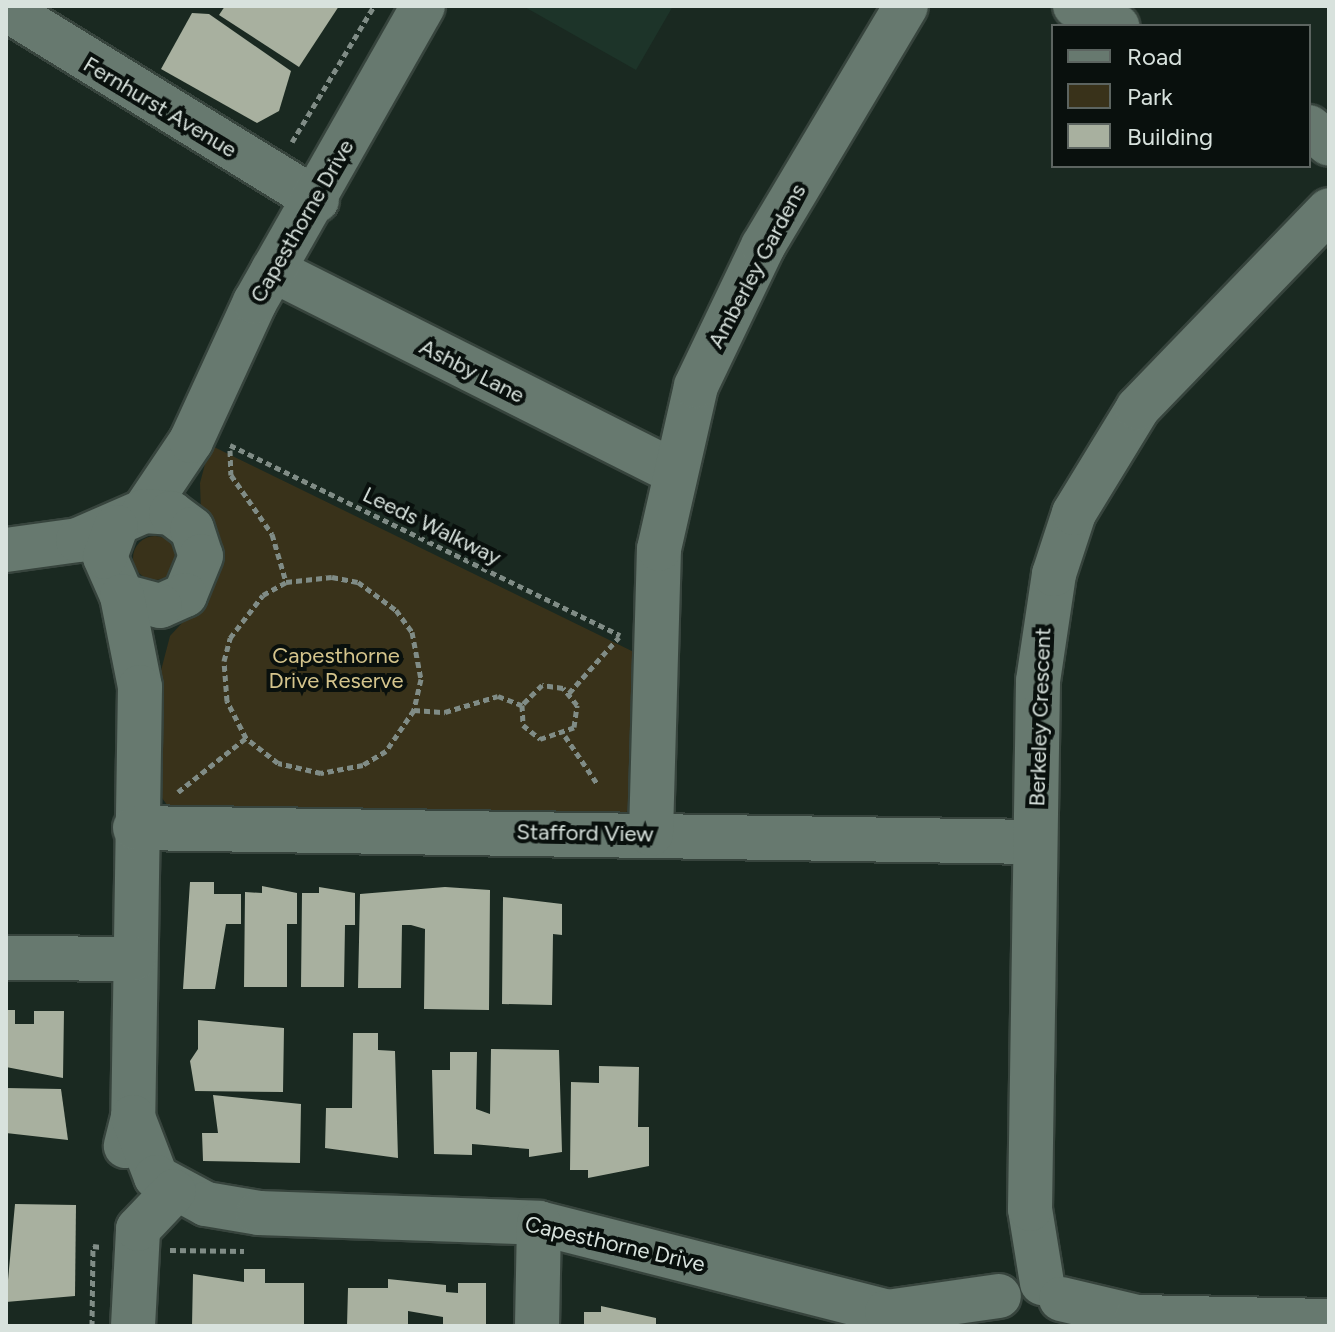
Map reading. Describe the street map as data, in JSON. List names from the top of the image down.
{
  "streets": {
    "street": [
      "Fernhurst Avenue",
      "Capesthorne Drive",
      "Amberley Gardens",
      "Ashby Lane",
      "Berkeley Crescent",
      "Stafford View"
    ],
    "path": ["Leeds Walkway"]
  },
  "crossings": [
    ["Fernhurst Avenue", "Capesthorne Drive"],
    ["Capesthorne Drive", "Ashby Lane"],
    ["Capesthorne Drive", "Leeds Walkway"],
    ["Capesthorne Drive", "Berkeley Crescent"],
    ["Amberley Gardens", "Ashby Lane"],
    ["Amberley Gardens", "Leeds Walkway"],
    ["Amberley Gardens", "Stafford View"],
    ["Berkeley Crescent", "Stafford View"]
  ],
  "parks": ["Capesthorne Drive Reserve"],
  "legend": ["Road", "Park", "Building"]
}
